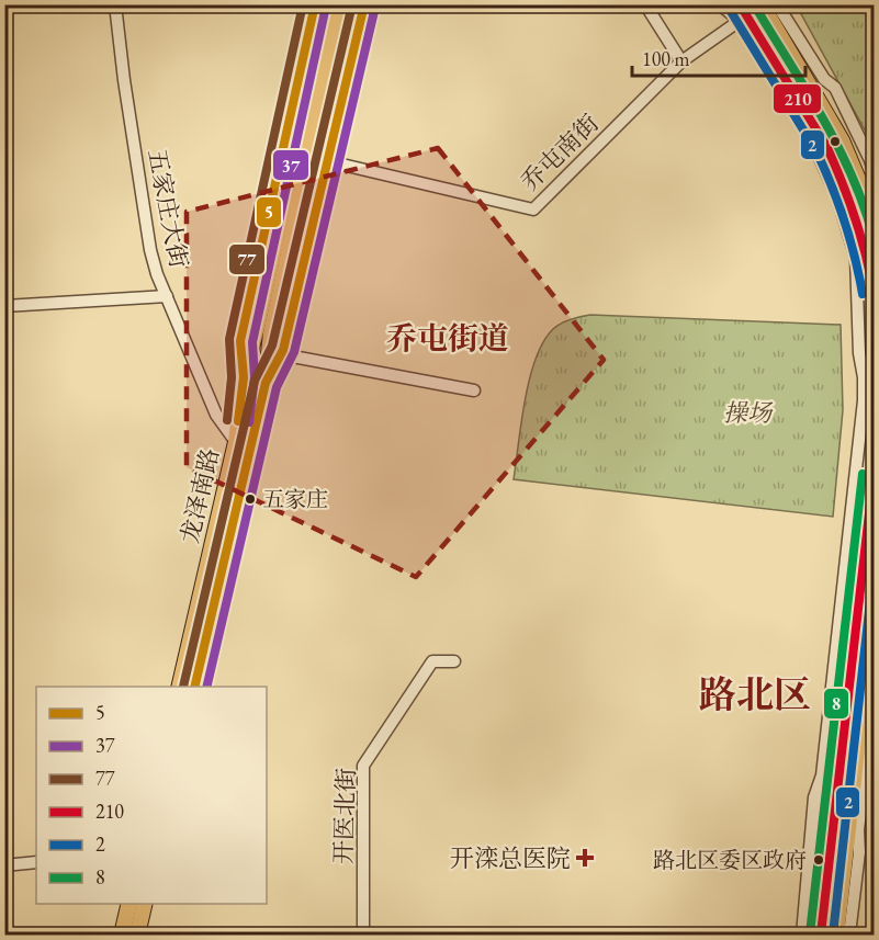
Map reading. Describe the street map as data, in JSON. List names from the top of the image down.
{
  "streets": {
    "main road": ["龙泽南路"],
    "street": ["乔屯南街", "五家庄大街", "开医北街"]
  },
  "crossings": [
    ["五家庄大街", "龙泽南路"]
  ],
  "districts": ["乔屯街道", "路北区"],
  "parks": ["操场"],
  "places": {
    "other": ["五家庄", "路北区委区政府"],
    "health": ["开滦总医院"]
  },
  "lines": [
    "transit line 5",
    "transit line 77",
    "transit line 210",
    "transit line 8",
    "transit line 37",
    "transit line 2"
  ],
  "legend": [
    "5",
    "37",
    "77",
    "210",
    "2",
    "8"
  ],
  "scale_bar": "100 m"
}
